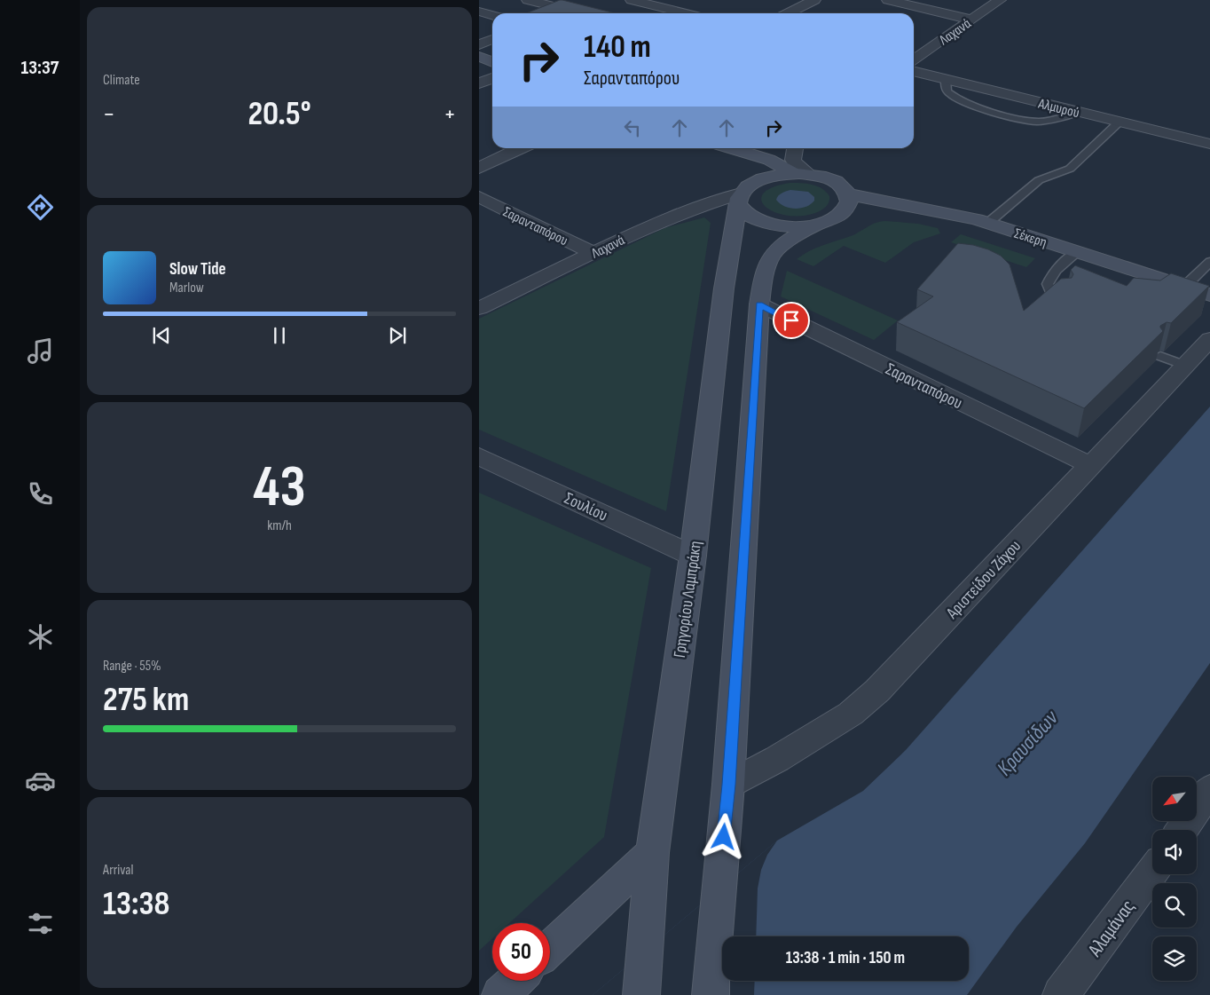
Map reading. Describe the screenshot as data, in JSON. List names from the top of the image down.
{
  "streets": {
    "main road": ["Σέκερη", "Γρηγορίου Λαμπράκη"],
    "street": [
      "Λαχανά",
      "Αλμυρού",
      "Σαρανταπόρου",
      "Σουλίου",
      "Αριστείδου Ζάχου",
      "Αλαμάνας"
    ]
  },
  "crossings": [
    ["Λαχανά", "Σαρανταπόρου"],
    ["Λαχανά", "Γρηγορίου Λαμπράκη"],
    ["Σαρανταπόρου", "Αριστείδου Ζάχου"],
    ["Σουλίου", "Γρηγορίου Λαμπράκη"]
  ],
  "water": ["Κραυσίδων"],
  "north": "bottom left",
  "page": {
    "tabs": "13:37",
    "tile": [
      "Climate",
      ["43", "km/h"],
      ["Range · 55%", "275 km"],
      ["Arrival", "13:38"]
    ],
    "turn": ["140 m", "Σαρανταπόρου"],
    "heat": ["−", "20.5°", "+"],
    "song": ["Slow Tide", "Marlow"],
    "limit": "50",
    "trip": "13:38 · 1 min · 150 m"
  }
}
